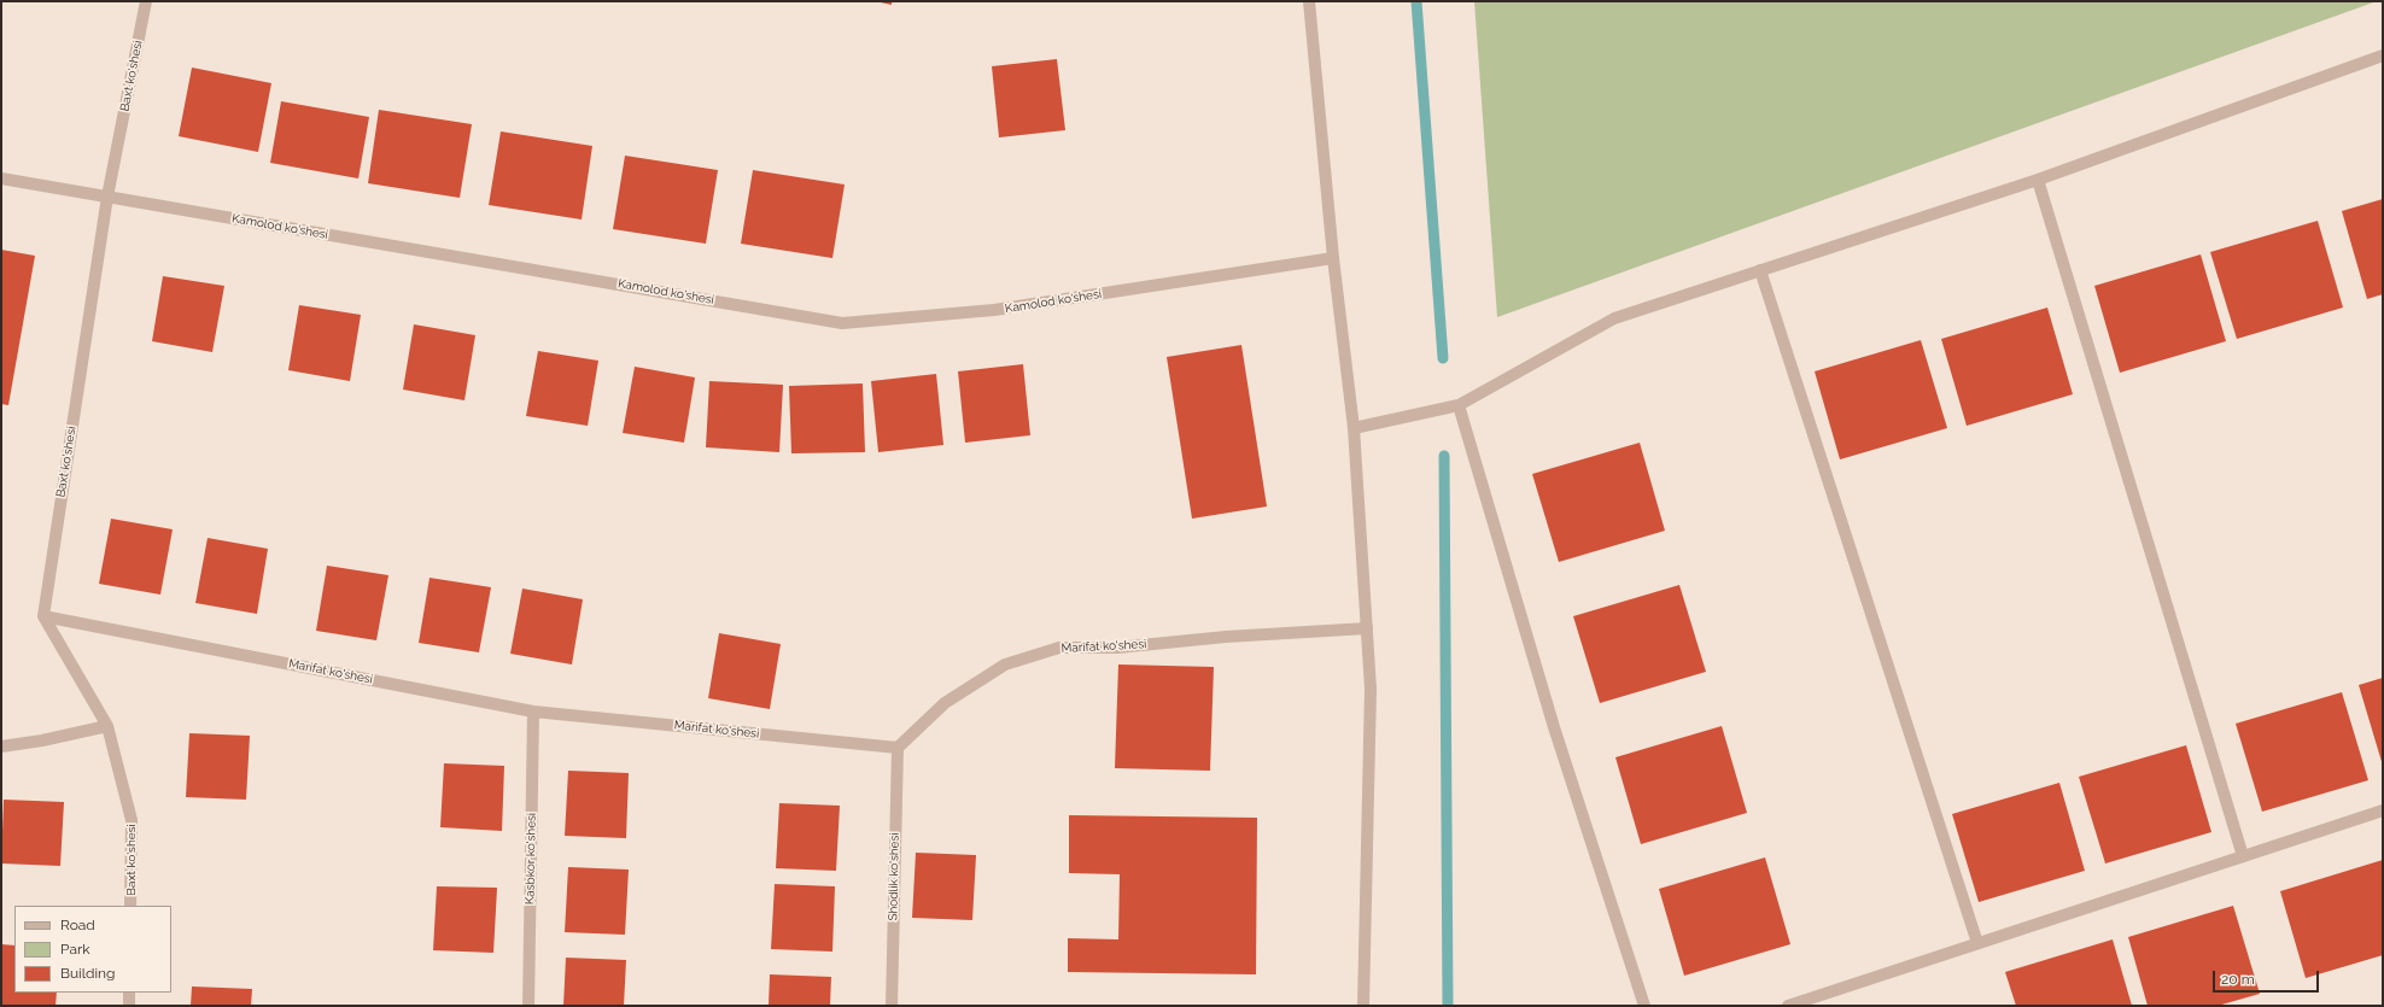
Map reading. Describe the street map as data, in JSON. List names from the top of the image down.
{
  "streets": {
    "street": [
      "Baxt ko'shesi",
      "Kamolod ko'shesi",
      "Marifat ko'shesi",
      "Kasbkor ko'shesi",
      "Shodlik ko'shesi"
    ]
  },
  "crossings": [
    ["Baxt ko'shesi", "Kamolod ko'shesi"],
    ["Baxt ko'shesi", "Marifat ko'shesi"],
    ["Marifat ko'shesi", "Kasbkor ko'shesi"],
    ["Marifat ko'shesi", "Shodlik ko'shesi"]
  ],
  "legend": ["Road", "Park", "Building"],
  "scale_bar": "20 m"
}
